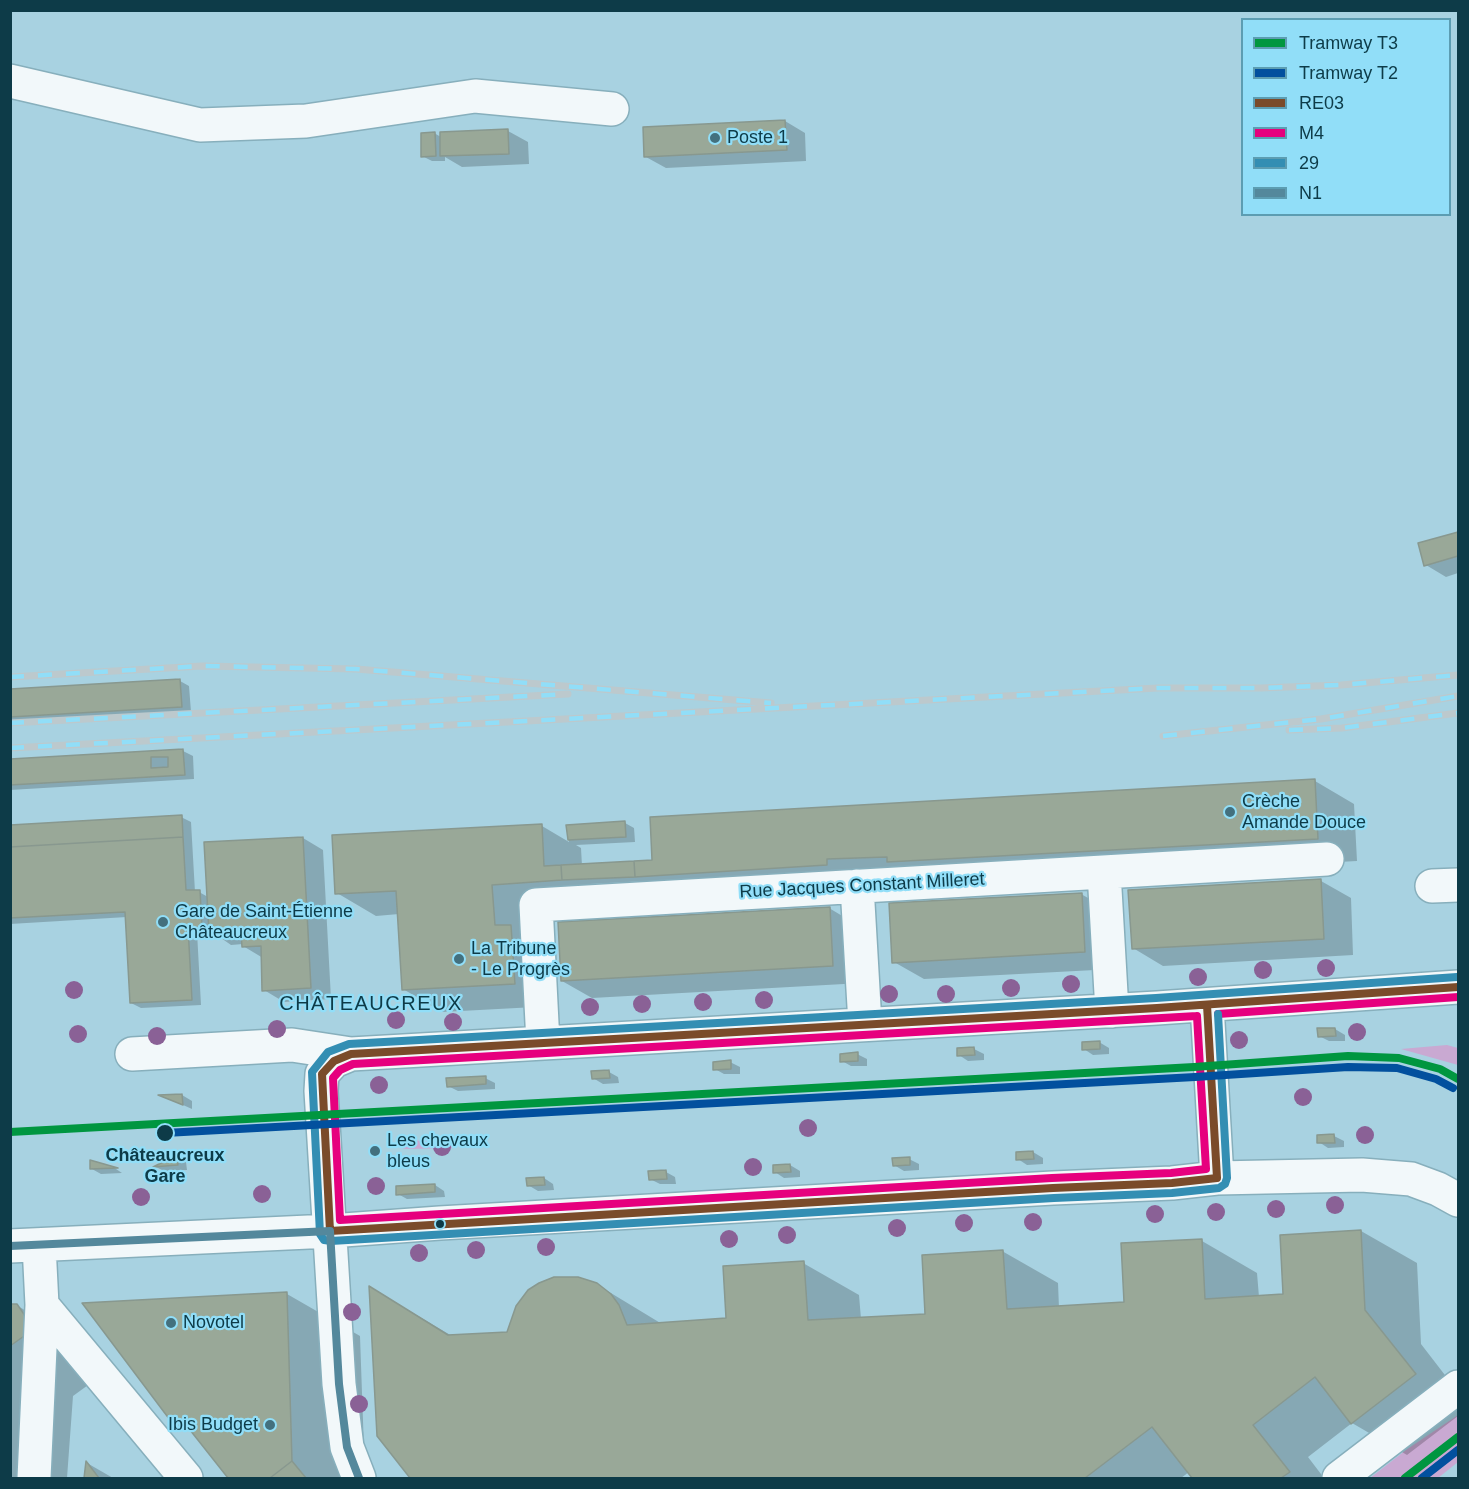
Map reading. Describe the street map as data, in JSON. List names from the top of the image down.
{
  "streets": {
    "street": ["Rue Jacques Constant Milleret"]
  },
  "districts": ["CHÂTEAUCREUX"],
  "places": [
    "Poste 1",
    "Crèche Amande Douce",
    "Gare de Saint-Étienne Châteaucreux",
    "La Tribune - Le Progrès",
    "Châteaucreux Gare",
    "Les chevaux bleus",
    "Novotel",
    "Ibis Budget"
  ],
  "lines": [
    "transit line 29",
    "transit line RE03",
    "transit line M4",
    "tram line T3",
    "tram line T2",
    "transit line N1"
  ],
  "legend": [
    "Tramway T3",
    "Tramway T2",
    "RE03",
    "M4",
    "29",
    "N1"
  ]
}
